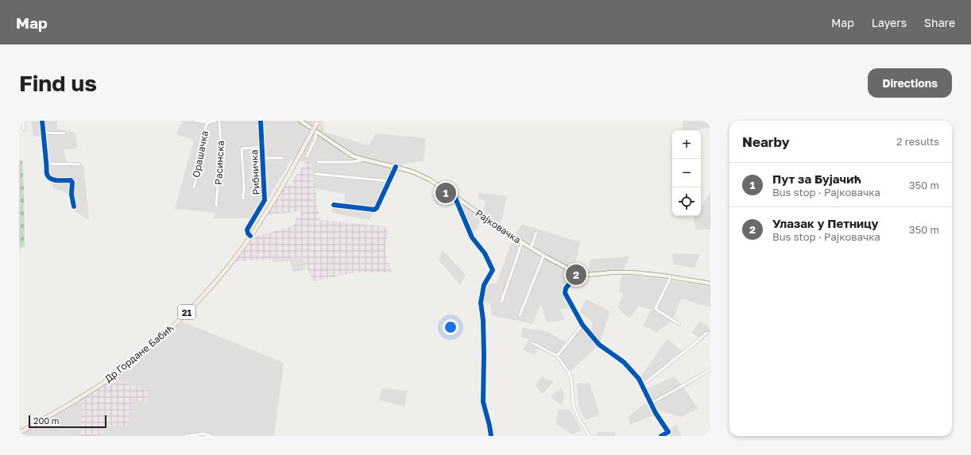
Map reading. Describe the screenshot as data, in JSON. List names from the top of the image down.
{
  "streets": {
    "main road": ["Рајковачка", "21", "Др Гордане Бабић"],
    "street": ["Орашачка", "Расинска", "Рибничка"]
  },
  "crossings": [
    ["Рибничка", "Др Гордане Бабић"]
  ],
  "scale_bar": "200 m",
  "page": {
    "header": "Map",
    "nav": ["Map", "Layers", "Share"],
    "buttons": "Directions",
    "title": "Find us",
    "heading": ["Nearby", "2 results"],
    "map_buttons": ["+", "−"],
    "list": [
      {
        "mark": "1",
        "name": "Пут за Бујачић",
        "note": "Bus stop · Рајковачка",
        "value": "350 m"
      },
      {
        "mark": "2",
        "name": "Улазак у Петницу",
        "note": "Bus stop · Рајковачка",
        "value": "350 m"
      }
    ],
    "pins": ["1", "2"],
    "scale": "200 m"
  }
}
